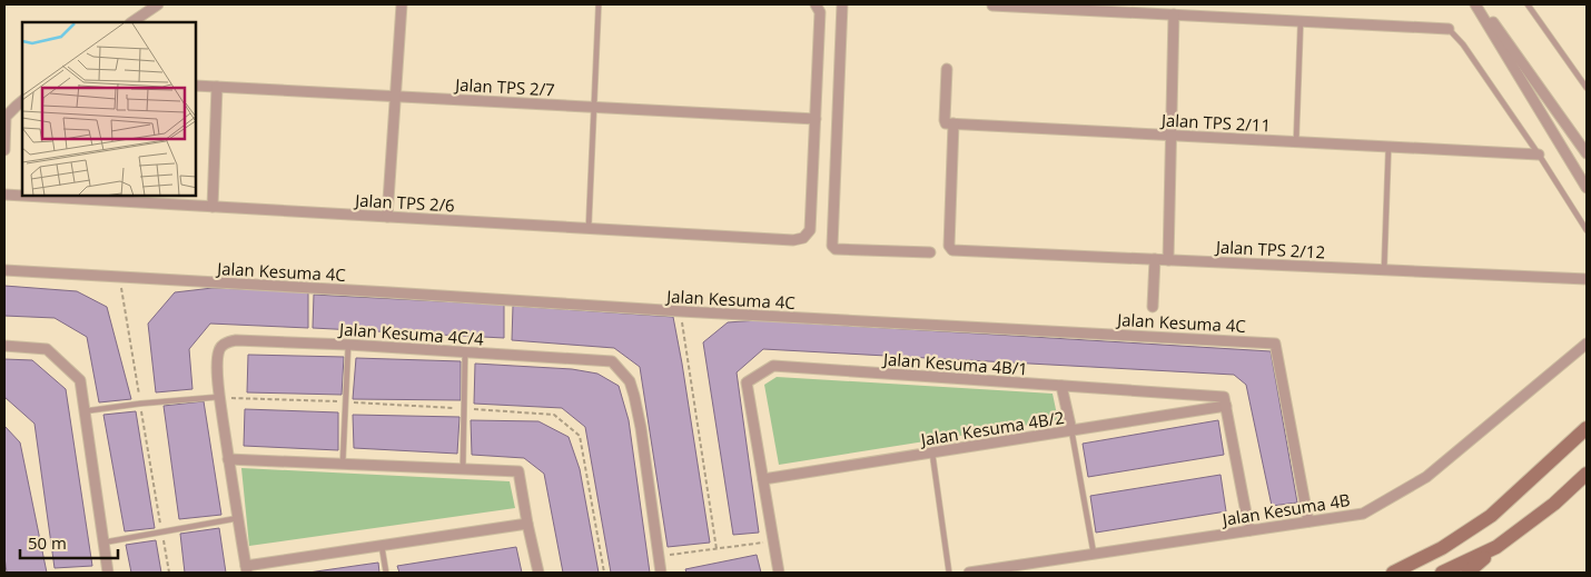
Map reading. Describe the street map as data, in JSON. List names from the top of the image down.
{
  "streets": {
    "street": [
      "Jalan TPS 2/7",
      "Jalan TPS 2/11",
      "Jalan TPS 2/6",
      "Jalan TPS 2/12",
      "Jalan Kesuma 4C",
      "Jalan Kesuma 4C/4",
      "Jalan Kesuma 4B/1",
      "Jalan Kesuma 4B/2",
      "Jalan Kesuma 4B"
    ]
  },
  "crossings": [
    ["Jalan TPS 2/7", "Jalan TPS 2/6"],
    ["Jalan TPS 2/11", "Jalan TPS 2/12"],
    ["Jalan Kesuma 4C", "Jalan Kesuma 4B"],
    ["Jalan Kesuma 4B/1", "Jalan Kesuma 4B/2"]
  ],
  "scale_bar": "50 m"
}
